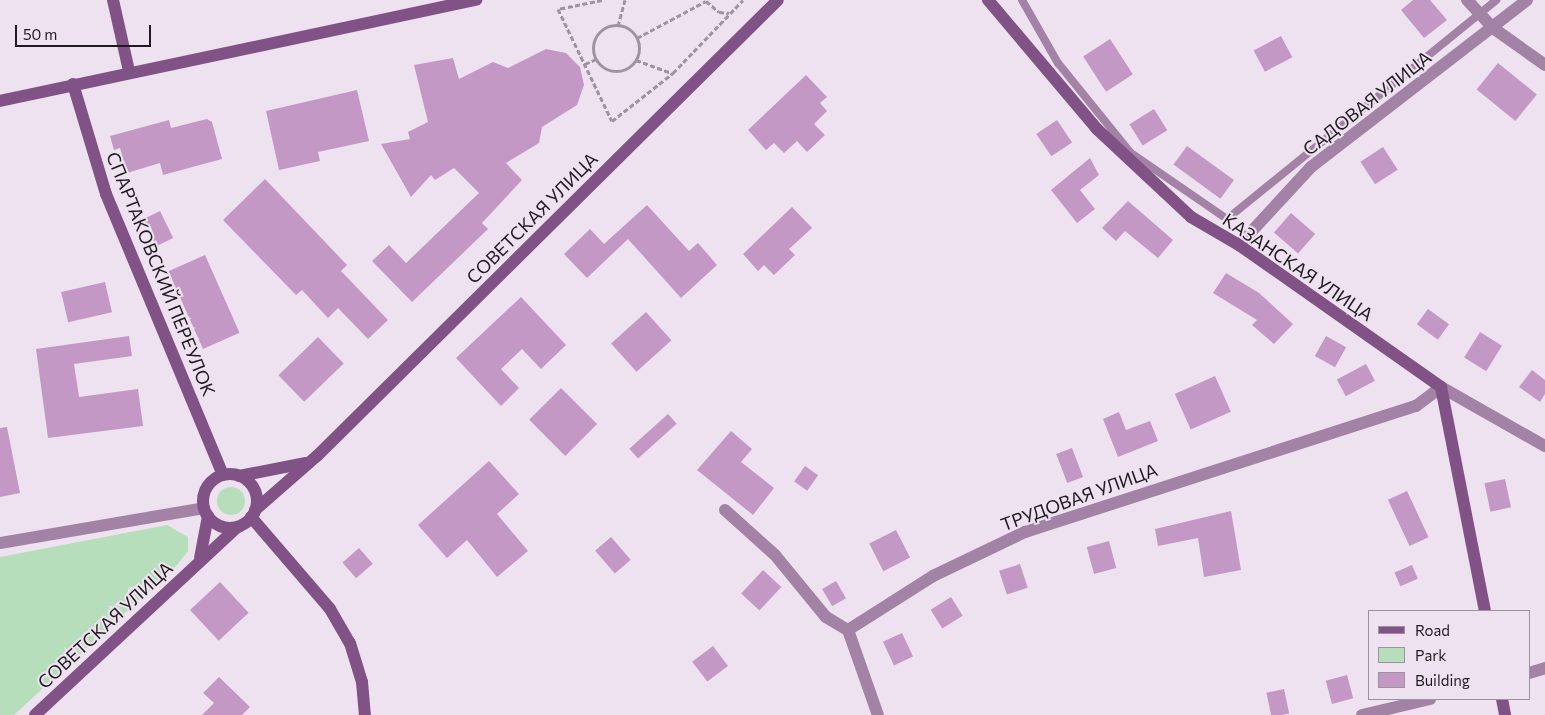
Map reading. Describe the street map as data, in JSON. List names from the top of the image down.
{
  "streets": {
    "main road": ["СОВЕТСКАЯ УЛИЦА", "КАЗАНСКАЯ УЛИЦА", "СПАРТАКОВСКИЙ ПЕРЕУЛОК"],
    "street": ["САДОВАЯ УЛИЦА", "ТРУДОВАЯ УЛИЦА"]
  },
  "crossings": [
    ["САДОВАЯ УЛИЦА", "КАЗАНСКАЯ УЛИЦА"],
    ["СОВЕТСКАЯ УЛИЦА", "СПАРТАКОВСКИЙ ПЕРЕУЛОК"],
    ["КАЗАНСКАЯ УЛИЦА", "ТРУДОВАЯ УЛИЦА"]
  ],
  "legend": ["Road", "Park", "Building"],
  "scale_bar": "50 m"
}
